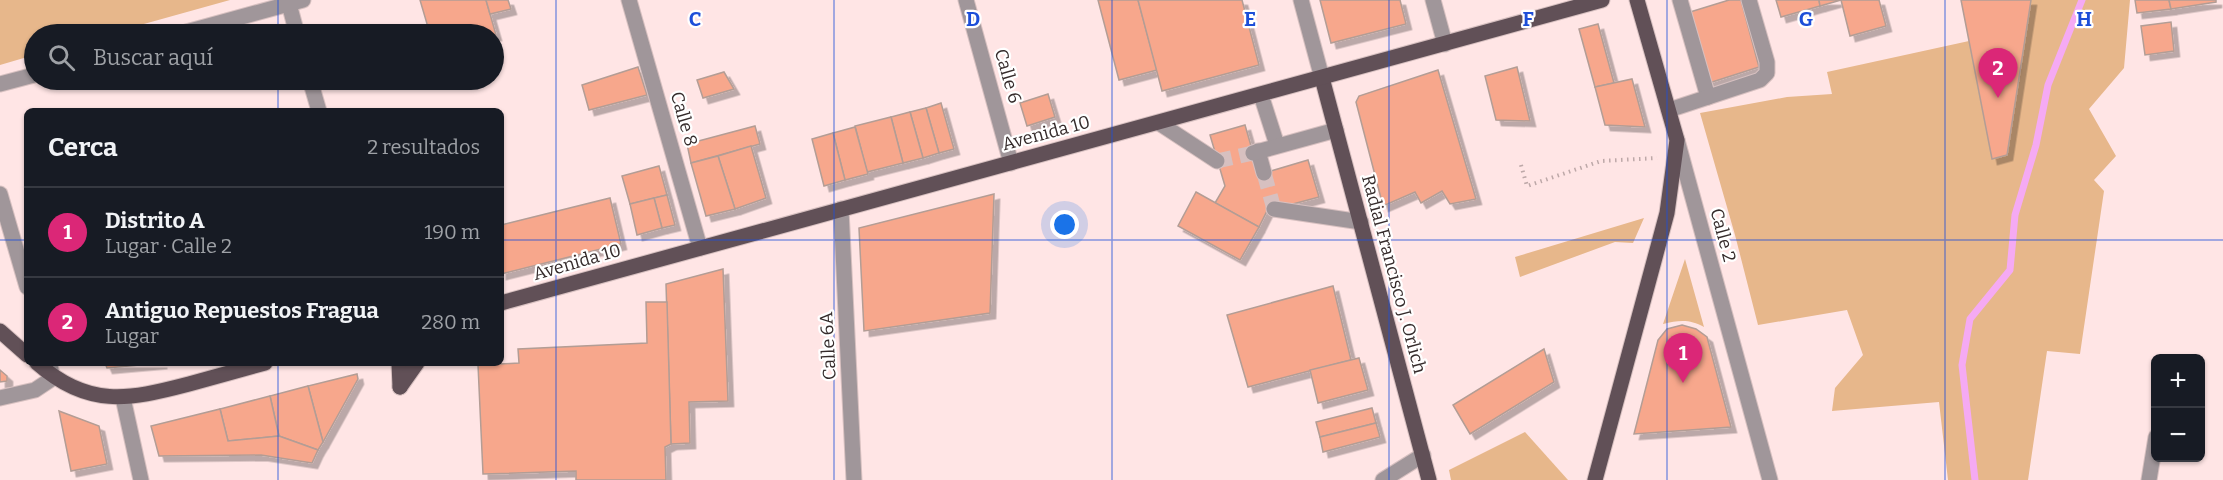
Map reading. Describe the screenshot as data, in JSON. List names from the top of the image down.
{
  "streets": {
    "main road": ["Avenida 10", "Calle 2", "Radial Francisco J. Orlich"],
    "street": ["Calle 6", "Calle 8", "Calle 6A"]
  },
  "crossings": [
    ["Calle 6", "Avenida 10"],
    ["Calle 8", "Avenida 10"],
    ["Avenida 10", "Radial Francisco J. Orlich"],
    ["Avenida 10", "Calle 6A"]
  ],
  "page": {
    "search": "Buscar aquí",
    "pins": ["2", "1"],
    "heading": ["Cerca", "2 resultados"],
    "list": [
      {
        "mark": "1",
        "name": "Distrito A",
        "note": "Lugar · Calle 2",
        "value": "190 m"
      },
      {
        "mark": "2",
        "name": "Antiguo Repuestos Fragua",
        "note": "Lugar",
        "value": "280 m"
      }
    ],
    "map_buttons": ["+", "−"]
  },
  "grid": {
    "columns": [
      "C",
      "D",
      "E",
      "F",
      "G",
      "H"
    ]
  }
}
